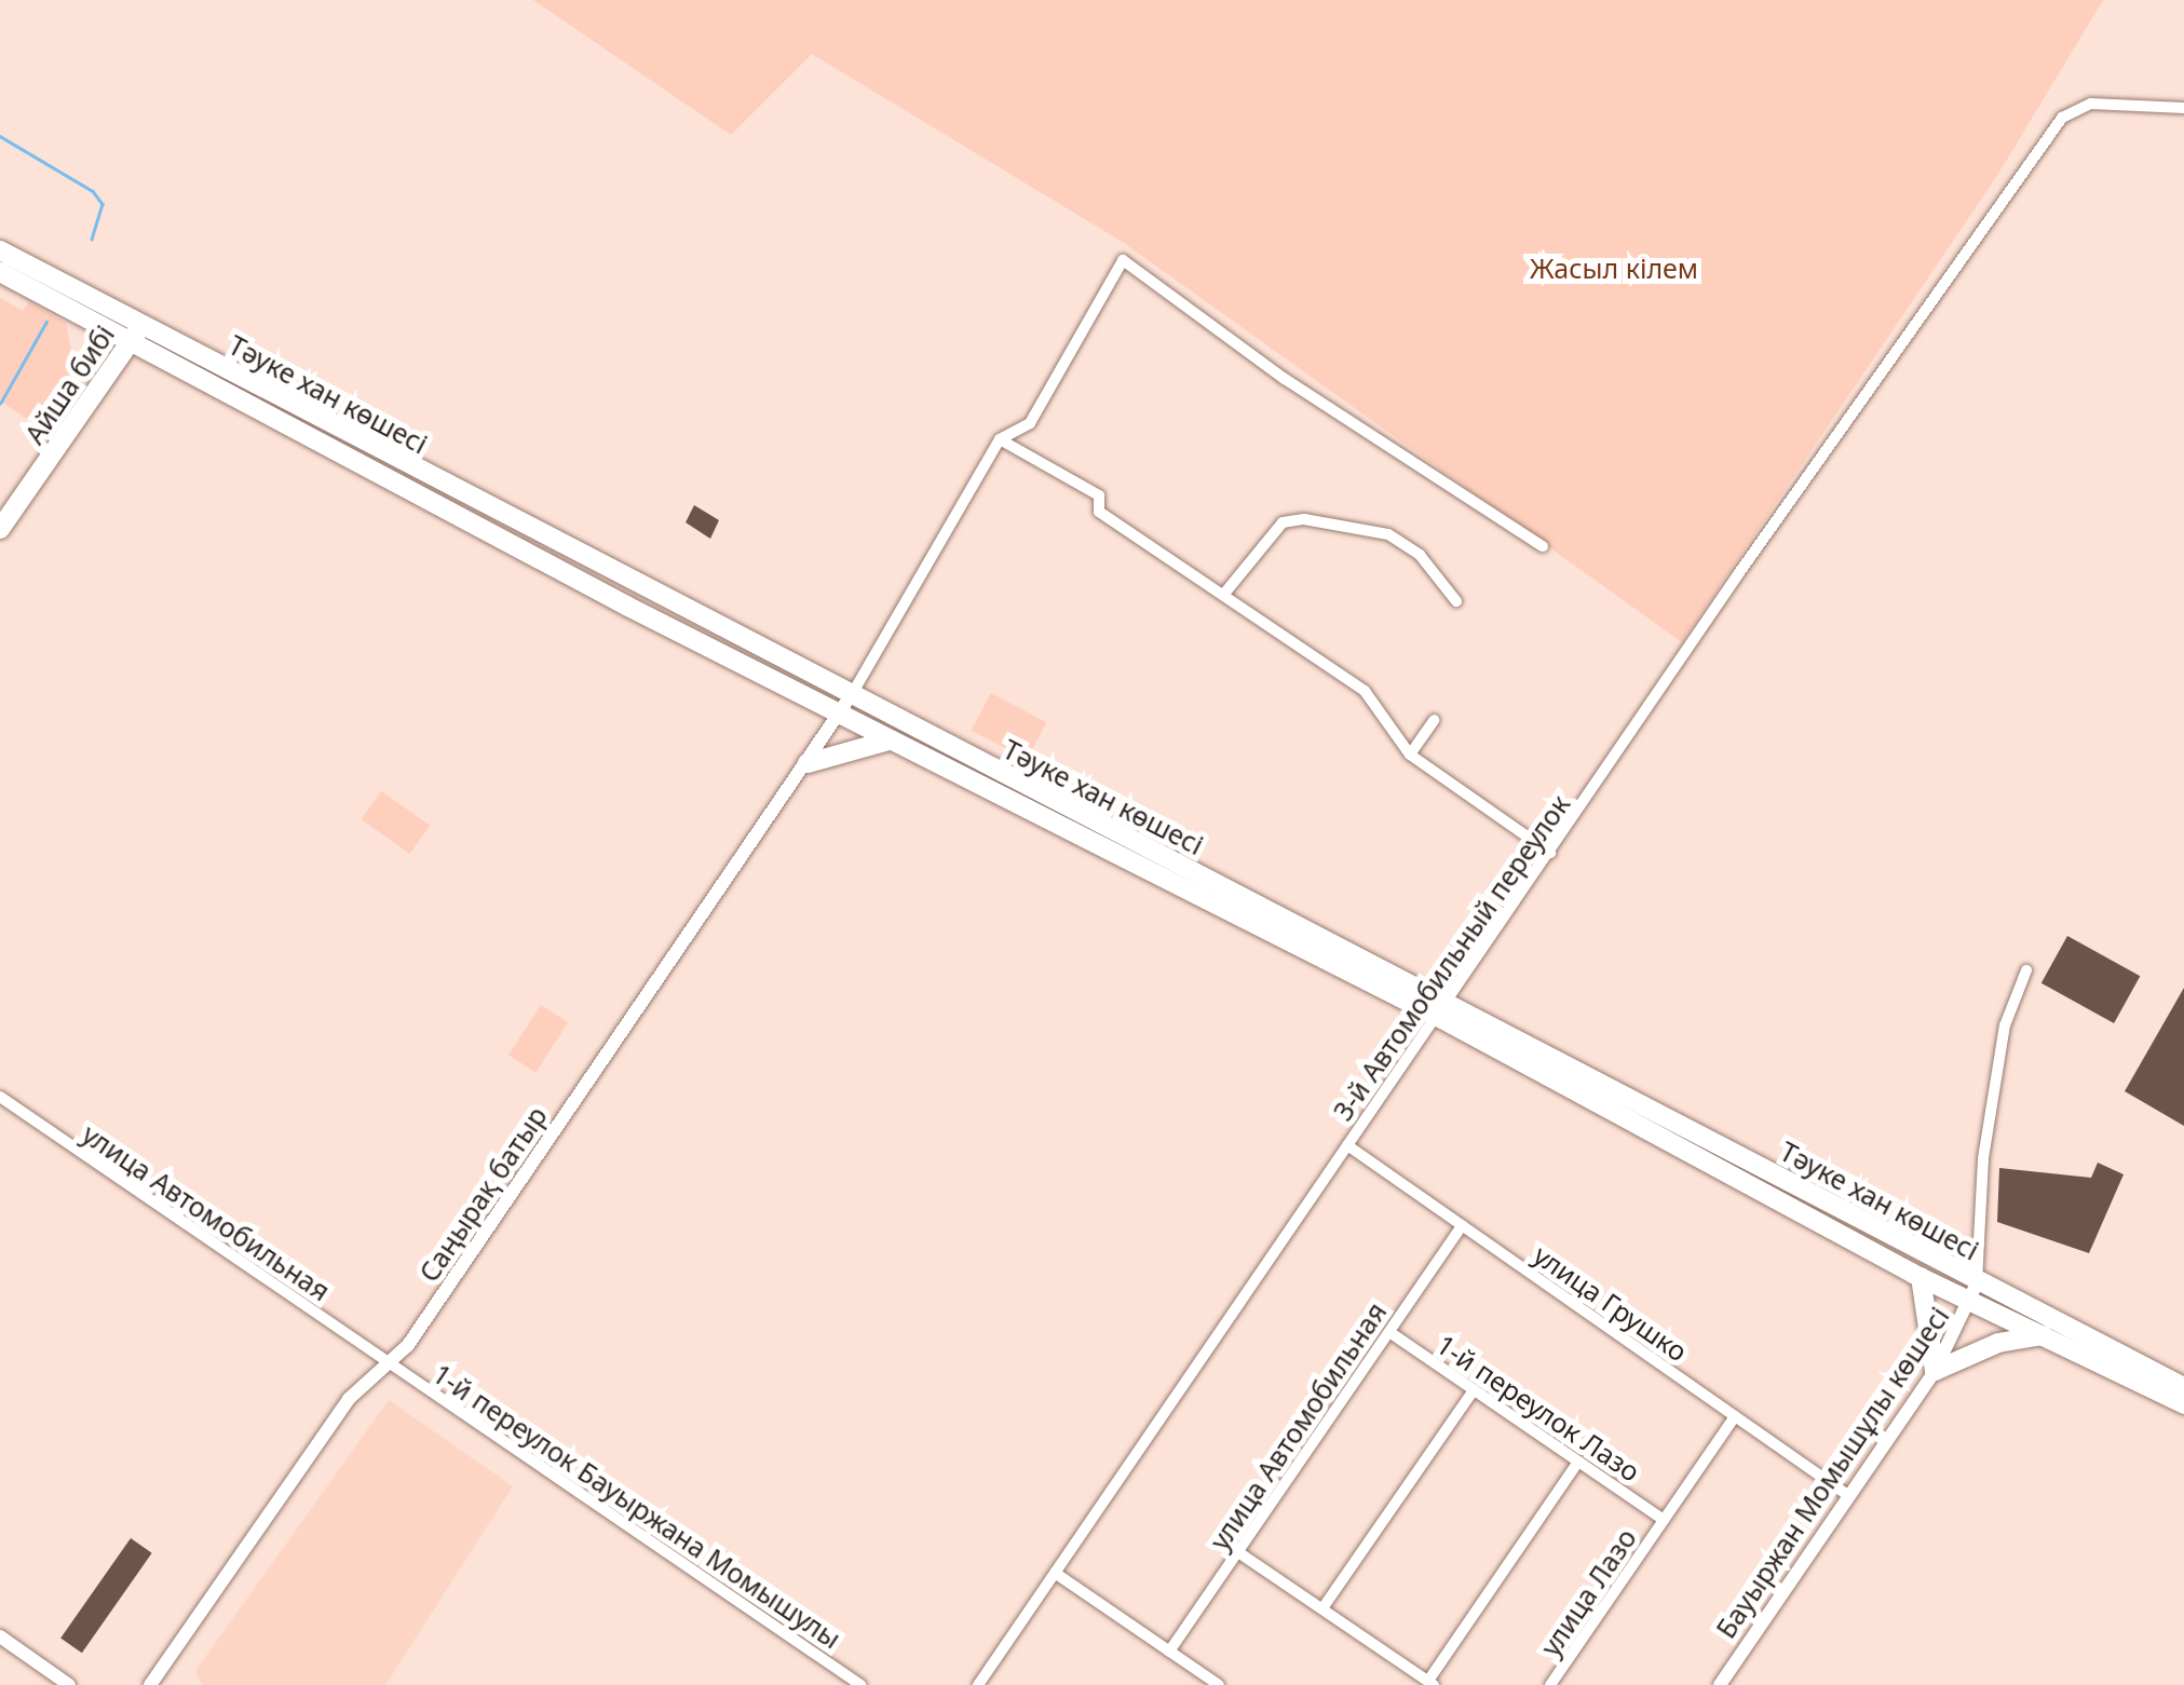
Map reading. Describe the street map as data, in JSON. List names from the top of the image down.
{
  "streets": {
    "main road": ["Айша бибі", "Тәуке хан көшесі"],
    "street": [
      "3-й Автомобильный переулок",
      "Саңырақ батыр",
      "улица Автомобильная",
      "улица Грушко",
      "1-й переулок Лазо",
      "Бауыржан Момышұлы көшесі",
      "1-й переулок Бауыржана Момышулы",
      "улица Лазо"
    ]
  },
  "crossings": [
    ["Айша бибі", "Тәуке хан көшесі"],
    ["Тәуке хан көшесі", "3-й Автомобильный переулок"],
    ["Тәуке хан көшесі", "Саңырақ батыр"],
    ["Тәуке хан көшесі", "Бауыржан Момышұлы көшесі"],
    ["3-й Автомобильный переулок", "улица Грушко"],
    ["Саңырақ батыр", "улица Автомобильная"],
    ["Саңырақ батыр", "1-й переулок Бауыржана Момышулы"],
    ["улица Автомобильная", "улица Грушко"],
    ["улица Автомобильная", "1-й переулок Лазо"],
    ["улица Автомобильная", "1-й переулок Бауыржана Момышулы"],
    ["улица Грушко", "Бауыржан Момышұлы көшесі"],
    ["улица Грушко", "улица Лазо"],
    ["1-й переулок Лазо", "улица Лазо"]
  ],
  "parks": ["Жасыл кілем"]
}
